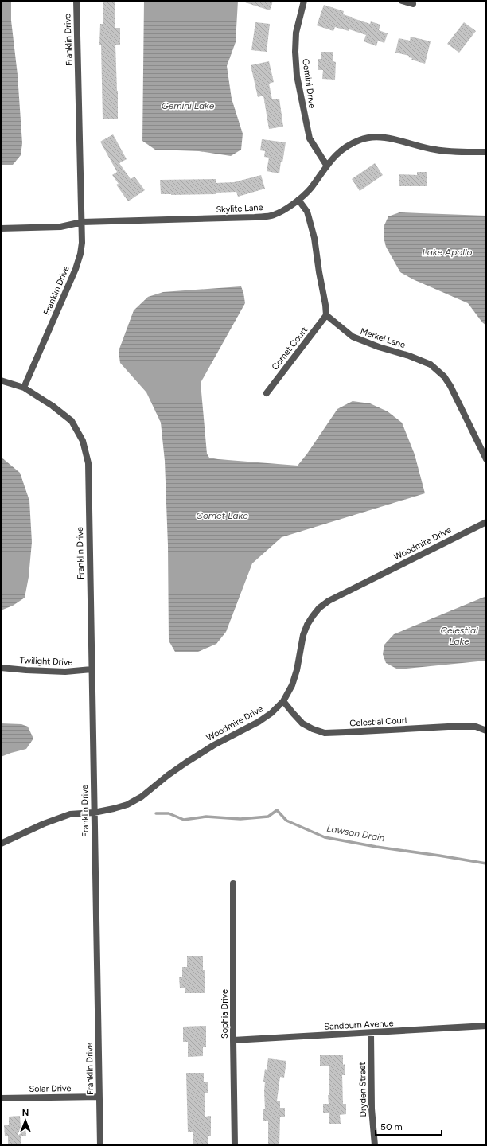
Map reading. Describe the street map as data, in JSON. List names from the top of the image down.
{
  "streets": {
    "street": [
      "Franklin Drive",
      "Gemini Drive",
      "Skylite Lane",
      "Merkel Lane",
      "Comet Court",
      "Woodmire Drive",
      "Twilight Drive",
      "Celestial Court",
      "Sophia Drive",
      "Sandburn Avenue",
      "Solar Drive",
      "Dryden Street"
    ]
  },
  "crossings": [
    ["Franklin Drive", "Skylite Lane"],
    ["Franklin Drive", "Woodmire Drive"],
    ["Franklin Drive", "Twilight Drive"],
    ["Franklin Drive", "Solar Drive"],
    ["Gemini Drive", "Skylite Lane"],
    ["Merkel Lane", "Comet Court"],
    ["Woodmire Drive", "Celestial Court"],
    ["Sophia Drive", "Sandburn Avenue"],
    ["Sandburn Avenue", "Dryden Street"]
  ],
  "water": [
    "Gemini Lake",
    "Lake Apollo",
    "Comet Lake",
    "Celestial Lake",
    "Lawson Drain"
  ],
  "scale_bar": "50 m",
  "north": "top"
}
